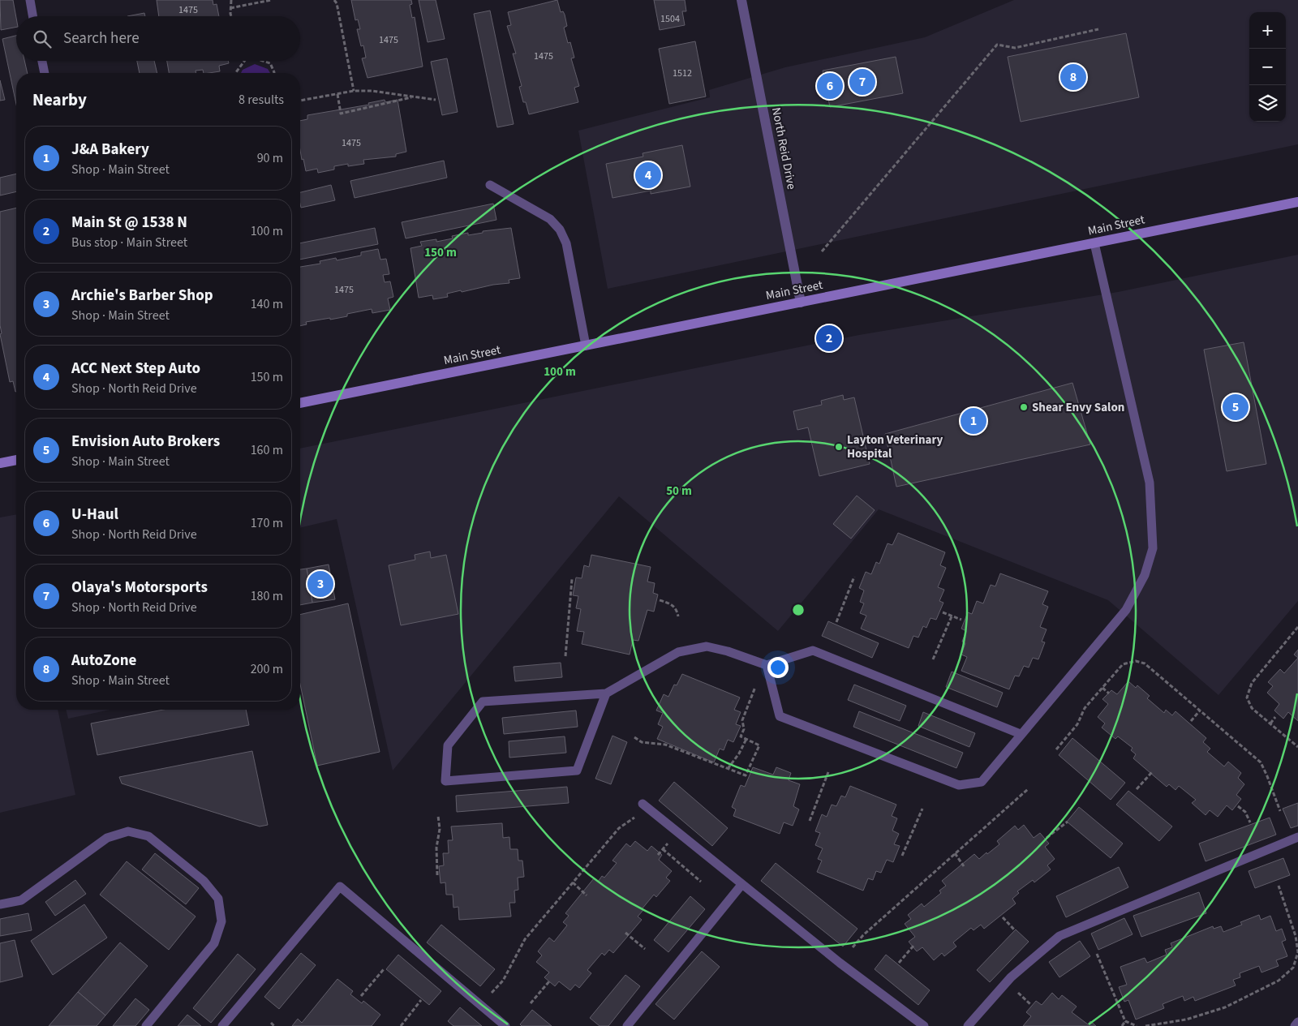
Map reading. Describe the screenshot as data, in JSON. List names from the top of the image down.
{
  "streets": {
    "main road": ["Main Street"],
    "street": ["North Reid Drive"]
  },
  "crossings": [
    ["North Reid Drive", "Main Street"]
  ],
  "places": ["Shear Envy Salon", "Layton Veterinary Hospital"],
  "house_numbers": [
    "1475",
    "1504",
    "1475",
    "1475",
    "1512",
    "1475",
    "1475"
  ],
  "page": {
    "map_buttons": ["+", "−"],
    "search": "Search here",
    "pins": [
      "8",
      "7",
      "6",
      "4",
      "2",
      "5",
      "1",
      "3"
    ],
    "heading": ["Nearby", "8 results"],
    "list": [
      {
        "mark": "1",
        "name": "J&A Bakery",
        "note": "Shop · Main Street",
        "value": "90 m"
      },
      {
        "mark": "2",
        "name": "Main St @ 1538 N",
        "note": "Bus stop · Main Street",
        "value": "100 m"
      },
      {
        "mark": "3",
        "name": "Archie's Barber Shop",
        "note": "Shop · Main Street",
        "value": "140 m"
      },
      {
        "mark": "4",
        "name": "ACC Next Step Auto",
        "note": "Shop · North Reid Drive",
        "value": "150 m"
      },
      {
        "mark": "5",
        "name": "Envision Auto Brokers",
        "note": "Shop · Main Street",
        "value": "160 m"
      },
      {
        "mark": "6",
        "name": "U-Haul",
        "note": "Shop · North Reid Drive",
        "value": "170 m"
      },
      {
        "mark": "7",
        "name": "Olaya's Motorsports",
        "note": "Shop · North Reid Drive",
        "value": "180 m"
      },
      {
        "mark": "8",
        "name": "AutoZone",
        "note": "Shop · Main Street",
        "value": "200 m"
      }
    ]
  },
  "rings": ["150 m", "100 m", "50 m"]
}
